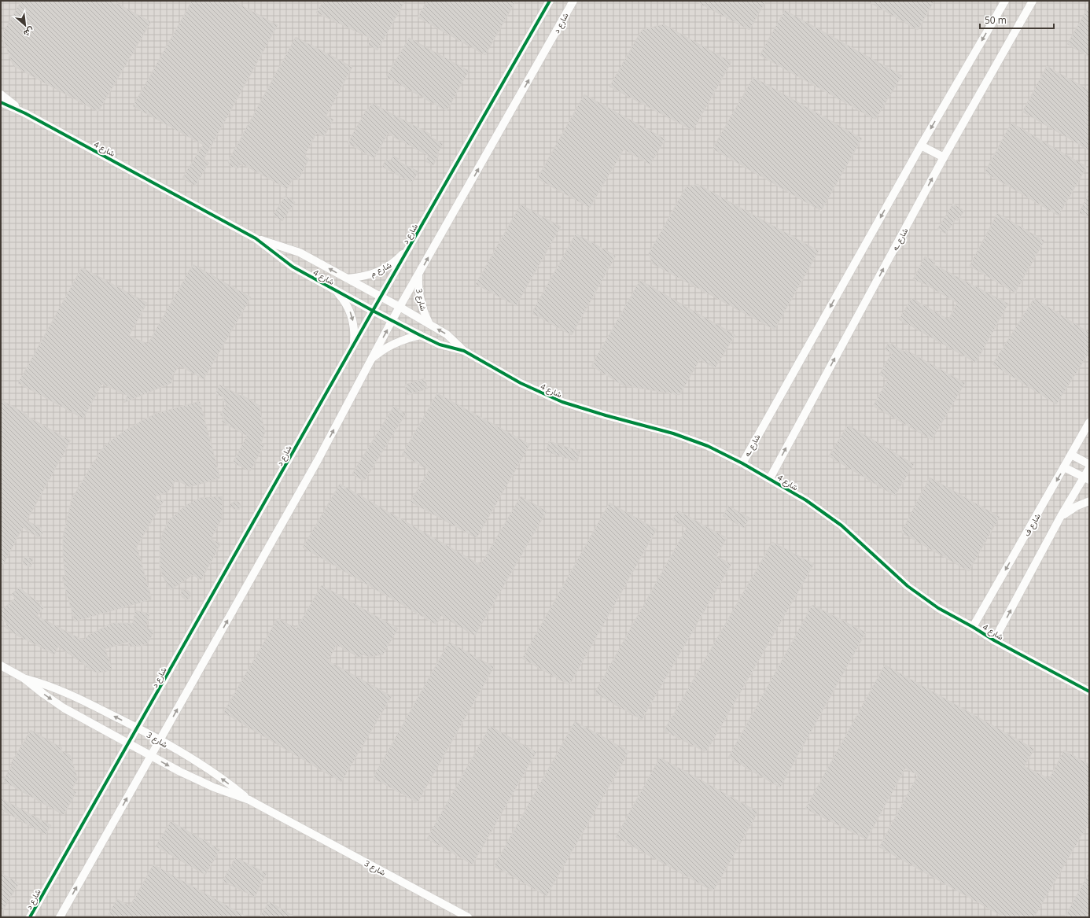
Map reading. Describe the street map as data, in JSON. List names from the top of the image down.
{
  "streets": {
    "street": [
      "شارع د",
      "شارع 4",
      "شارع ـه",
      "شارع م",
      "شارع 3",
      "شارع ف"
    ]
  },
  "crossings": [
    ["شارع د", "شارع 4"],
    ["شارع د", "شارع م"],
    ["شارع د", "شارع 3"],
    ["شارع 4", "شارع ـه"],
    ["شارع 4", "شارع م"],
    ["شارع 4", "شارع 3"],
    ["شارع 4", "شارع ف"]
  ],
  "scale_bar": "50 m",
  "north": "bottom right"
}
